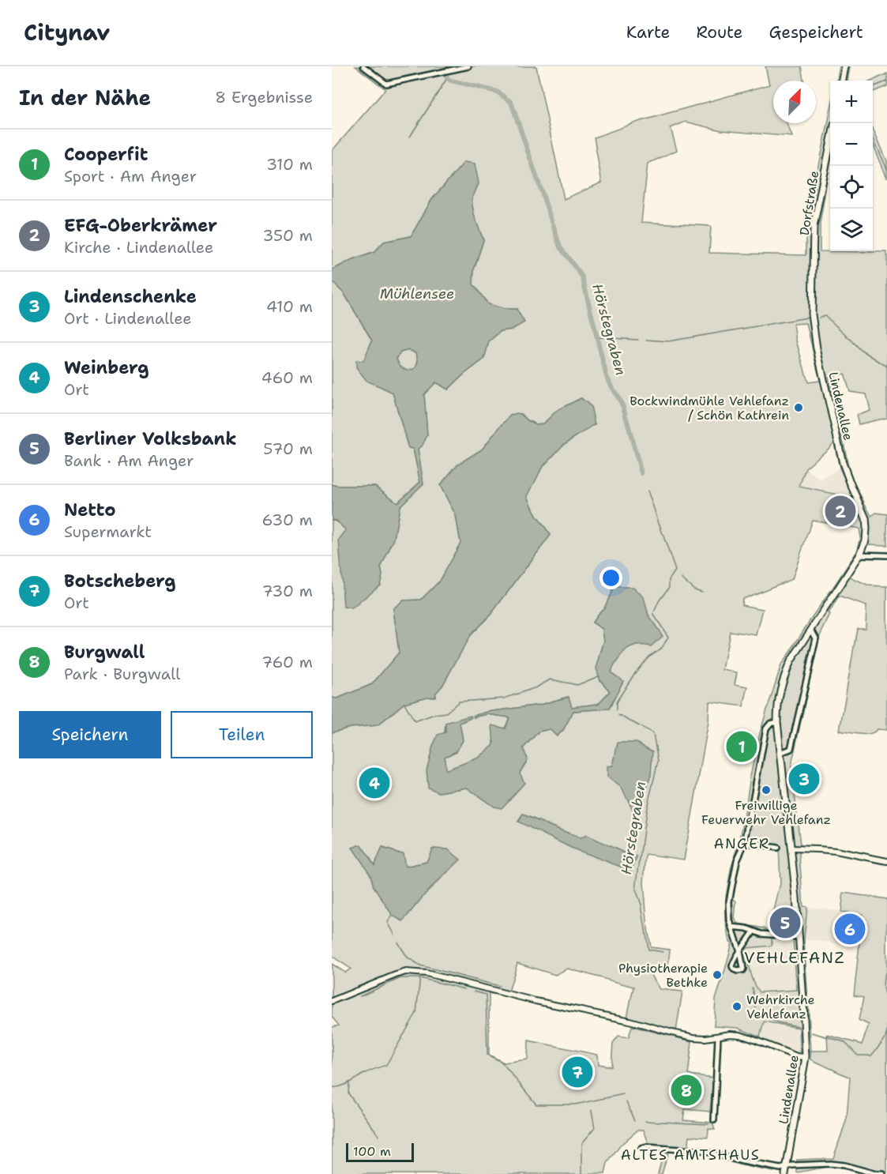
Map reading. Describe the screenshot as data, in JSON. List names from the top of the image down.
{
  "streets": {
    "main road": ["Dorfstraße", "Lindenallee"]
  },
  "crossings": [
    ["Dorfstraße", "Lindenallee"]
  ],
  "districts": ["ANGER", "VEHLEFANZ", "ALTES AMTSHAUS"],
  "water": ["Mühlensee", "Hörstegraben"],
  "places": [
    "Bockwindmühle Vehlefanz / Schön Kathrein",
    "Freiwillige Feuerwehr Vehlefanz",
    "Physiotherapie Bethke",
    "Wehrkirche Vehlefanz"
  ],
  "scale_bar": "100 m",
  "north": "top right",
  "page": {
    "header": "Citynav",
    "nav": ["Karte", "Route", "Gespeichert"],
    "heading": ["In der Nähe", "8 Ergebnisse"],
    "map_buttons": ["+", "−"],
    "list": [
      {
        "mark": "1",
        "name": "Cooperfit",
        "note": "Sport · Am Anger",
        "value": "310 m"
      },
      {
        "mark": "2",
        "name": "EFG-Oberkrämer",
        "note": "Kirche · Lindenallee",
        "value": "350 m"
      },
      {
        "mark": "3",
        "name": "Lindenschenke",
        "note": "Ort · Lindenallee",
        "value": "410 m"
      },
      {
        "mark": "4",
        "name": "Weinberg",
        "note": "Ort",
        "value": "460 m"
      },
      {
        "mark": "5",
        "name": "Berliner Volksbank",
        "note": "Bank · Am Anger",
        "value": "570 m"
      },
      {
        "mark": "6",
        "name": "Netto",
        "note": "Supermarkt",
        "value": "630 m"
      },
      {
        "mark": "7",
        "name": "Botscheberg",
        "note": "Ort",
        "value": "730 m"
      },
      {
        "mark": "8",
        "name": "Burgwall",
        "note": "Park · Burgwall",
        "value": "760 m"
      }
    ],
    "pins": [
      "2",
      "1",
      "3",
      "4",
      "5",
      "6",
      "7",
      "8"
    ],
    "buttons": ["Speichern", "Teilen"],
    "scale": "100 m"
  }
}
